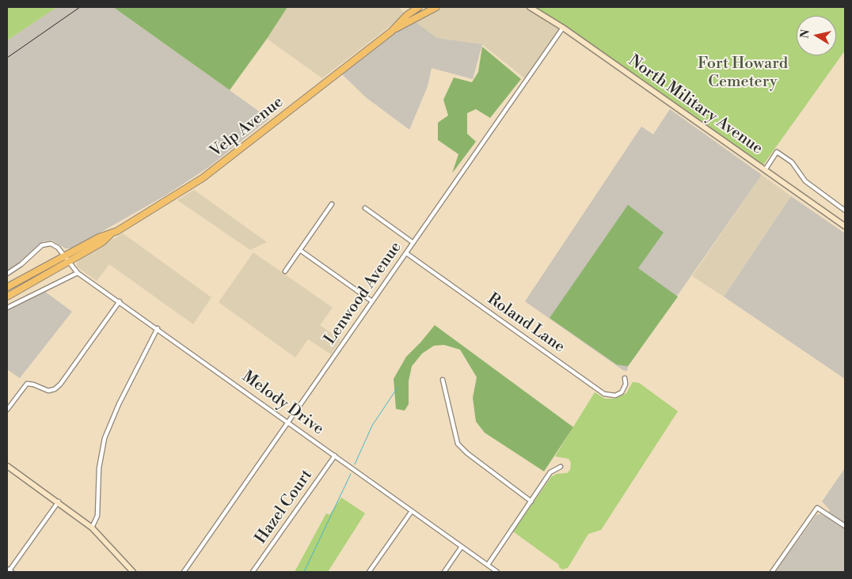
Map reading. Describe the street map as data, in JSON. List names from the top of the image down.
{
  "streets": {
    "main road": ["North Military Avenue", "Velp Avenue"],
    "street": [
      "Lenwood Avenue",
      "Roland Lane",
      "Melody Drive",
      "Hazel Court"
    ]
  },
  "crossings": [
    ["North Military Avenue", "Lenwood Avenue"],
    ["Velp Avenue", "Melody Drive"],
    ["Lenwood Avenue", "Roland Lane"],
    ["Lenwood Avenue", "Melody Drive"],
    ["Melody Drive", "Hazel Court"]
  ],
  "parks": ["Fort Howard Cemetery"],
  "north": "left"
}
